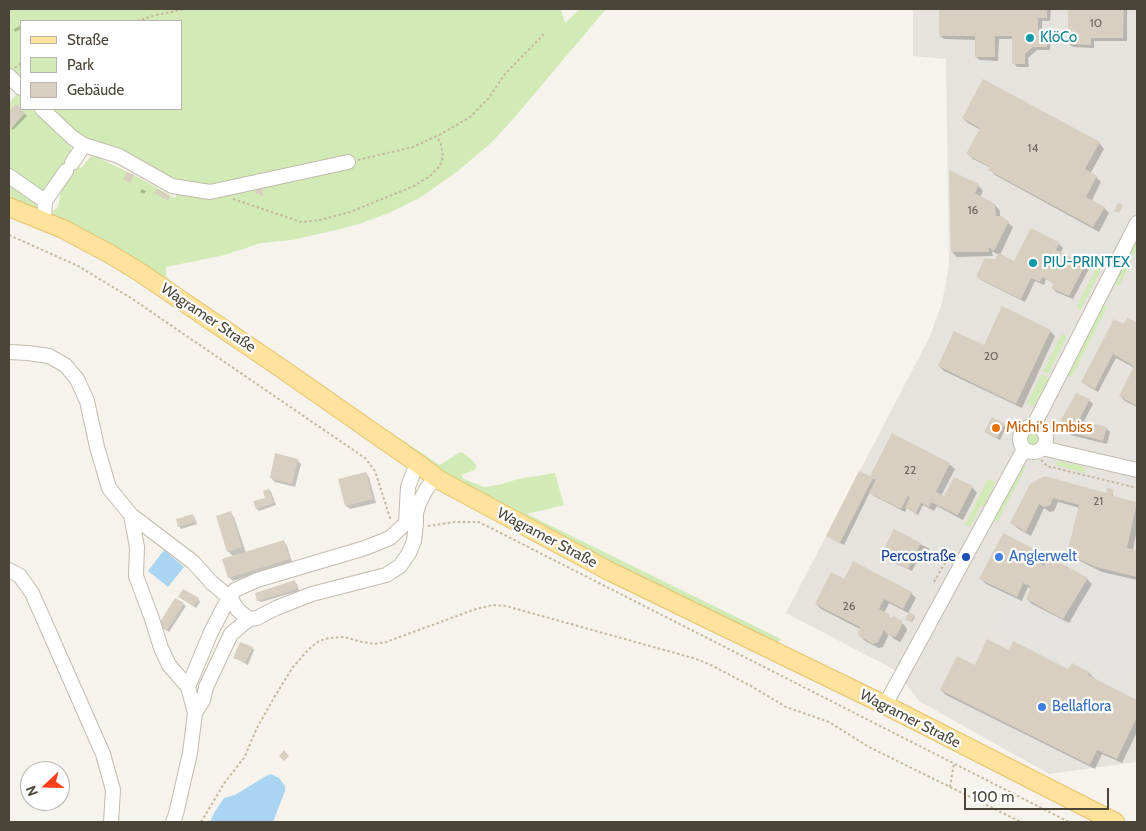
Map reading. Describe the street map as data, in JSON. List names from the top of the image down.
{
  "streets": {
    "main road": ["Wagramer Straße"]
  },
  "places": [
    "KlöCo",
    "PIU-PRINTEX",
    "Michi's Imbiss",
    "Percostraße",
    "Anglerwelt",
    "Bellaflora"
  ],
  "house_numbers": [
    "10",
    "14",
    "16",
    "20",
    "22",
    "21",
    "26"
  ],
  "legend": ["Straße", "Park", "Gebäude"],
  "scale_bar": "100 m",
  "north": "left"
}
